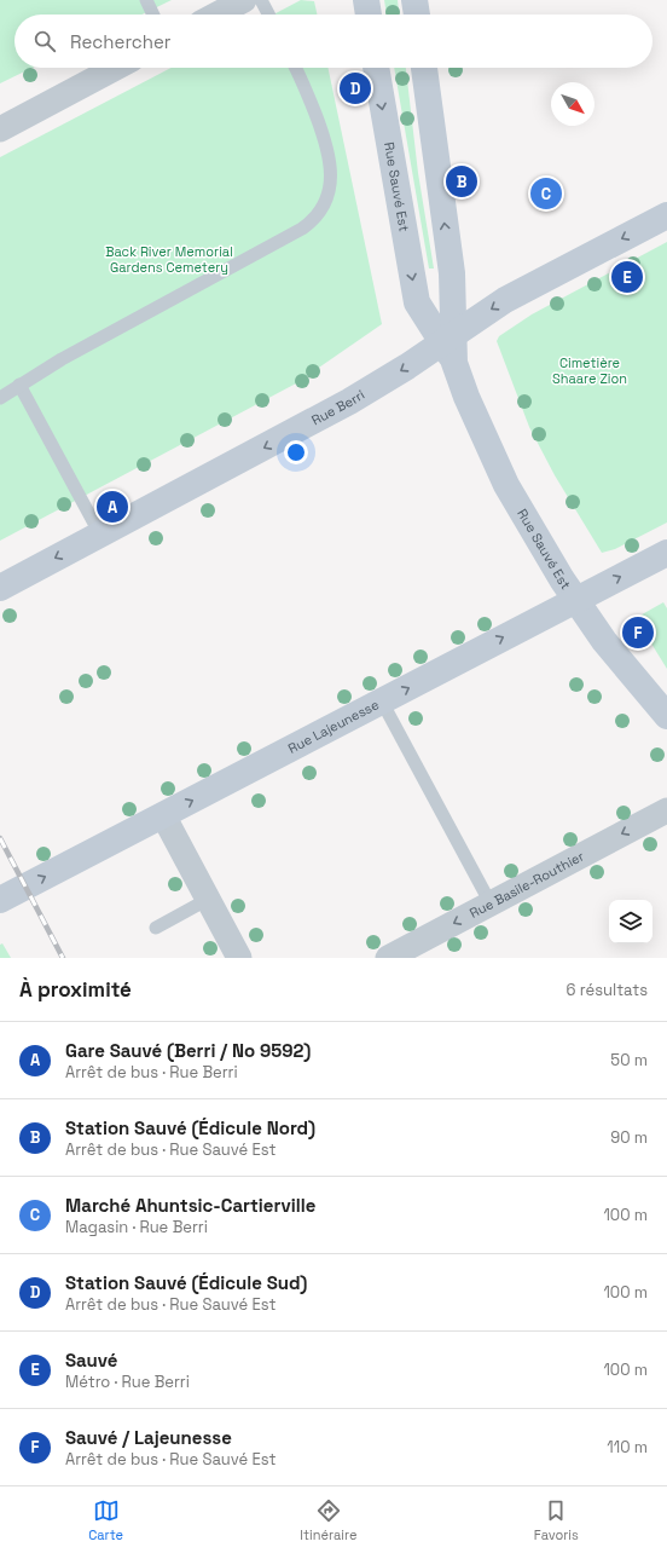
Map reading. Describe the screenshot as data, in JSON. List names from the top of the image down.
{
  "streets": {
    "main road": ["Rue Sauvé Est", "Rue Berri", "Rue Lajeunesse"],
    "street": ["Rue Basile-Routhier"]
  },
  "crossings": [
    ["Rue Sauvé Est", "Rue Berri"],
    ["Rue Sauvé Est", "Rue Lajeunesse"]
  ],
  "one_way": ["Rue Berri", "Rue Lajeunesse", "Rue Basile-Routhier"],
  "parks": ["Back River Memorial Gardens Cemetery", "Cimetière Shaare Zion"],
  "north": "bottom right",
  "page": {
    "search": "Rechercher",
    "pins": [
      "D",
      "B",
      "C",
      "E",
      "A",
      "F"
    ],
    "heading": ["À proximité", "6 résultats"],
    "list": [
      {
        "mark": "A",
        "name": "Gare Sauvé (Berri / No 9592)",
        "note": "Arrêt de bus · Rue Berri",
        "value": "50 m"
      },
      {
        "mark": "B",
        "name": "Station Sauvé (Édicule Nord)",
        "note": "Arrêt de bus · Rue Sauvé Est",
        "value": "90 m"
      },
      {
        "mark": "C",
        "name": "Marché Ahuntsic-Cartierville",
        "note": "Magasin · Rue Berri",
        "value": "100 m"
      },
      {
        "mark": "D",
        "name": "Station Sauvé (Édicule Sud)",
        "note": "Arrêt de bus · Rue Sauvé Est",
        "value": "100 m"
      },
      {
        "mark": "E",
        "name": "Sauvé",
        "note": "Métro · Rue Berri",
        "value": "100 m"
      },
      {
        "mark": "F",
        "name": "Sauvé / Lajeunesse",
        "note": "Arrêt de bus · Rue Sauvé Est",
        "value": "110 m"
      }
    ],
    "nav": ["Carte", "Itinéraire", "Favoris"]
  }
}
